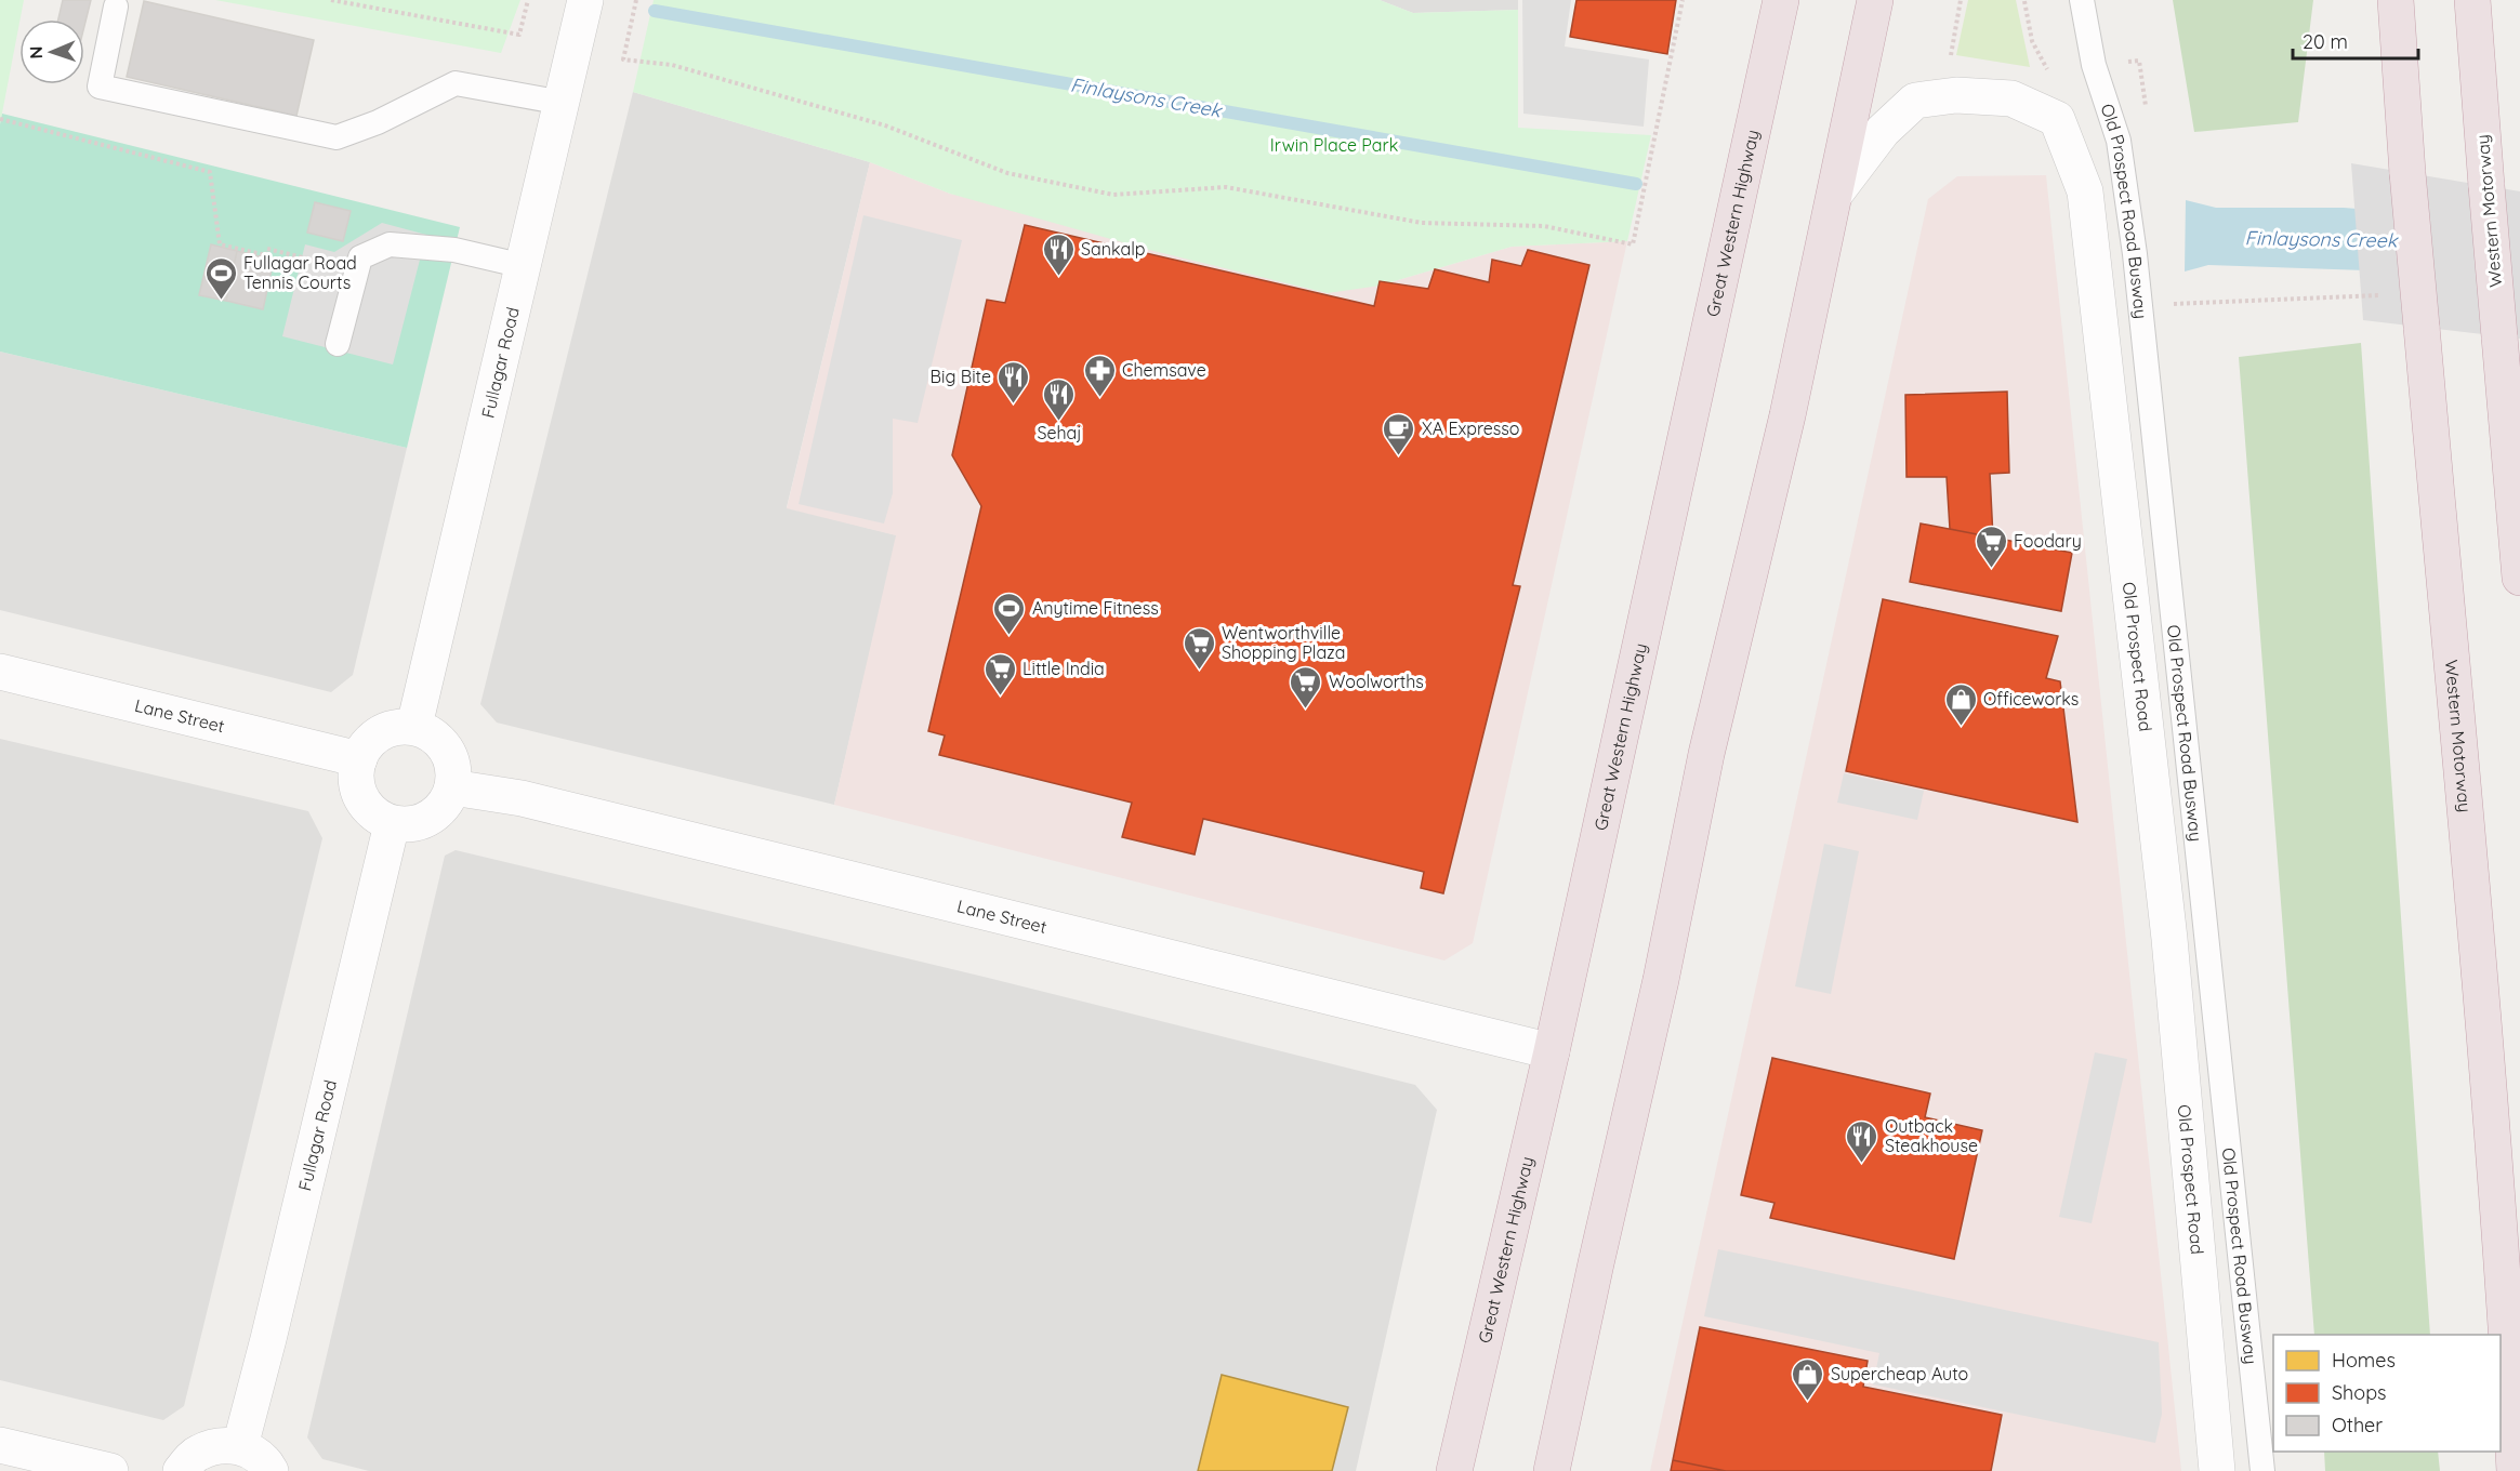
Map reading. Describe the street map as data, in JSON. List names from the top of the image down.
{
  "streets": {
    "highway": ["Western Motorway", "Great Western Highway"],
    "street": ["Fullagar Road", "Old Prospect Road", "Lane Street"],
    "lane": ["Old Prospect Road Busway"]
  },
  "crossings": [
    ["Great Western Highway", "Lane Street"],
    ["Fullagar Road", "Lane Street"]
  ],
  "water": ["Finlaysons Creek"],
  "parks": ["Irwin Place Park"],
  "places": {
    "restaurant": [
      "Sankalp",
      "Big Bite",
      "Sehaj",
      "Outback Steakhouse"
    ],
    "sports": ["Fullagar Road Tennis Courts", "Anytime Fitness"],
    "pharmacy": ["Chemsave"],
    "cafe": ["XA Expresso"],
    "supermarket": [
      "Foodary",
      "Wentworthville Shopping Plaza",
      "Little India",
      "Woolworths"
    ],
    "shop": ["Officeworks", "Supercheap Auto"]
  },
  "legend": ["Homes", "Shops", "Other"],
  "scale_bar": "20 m",
  "north": "left"
}
